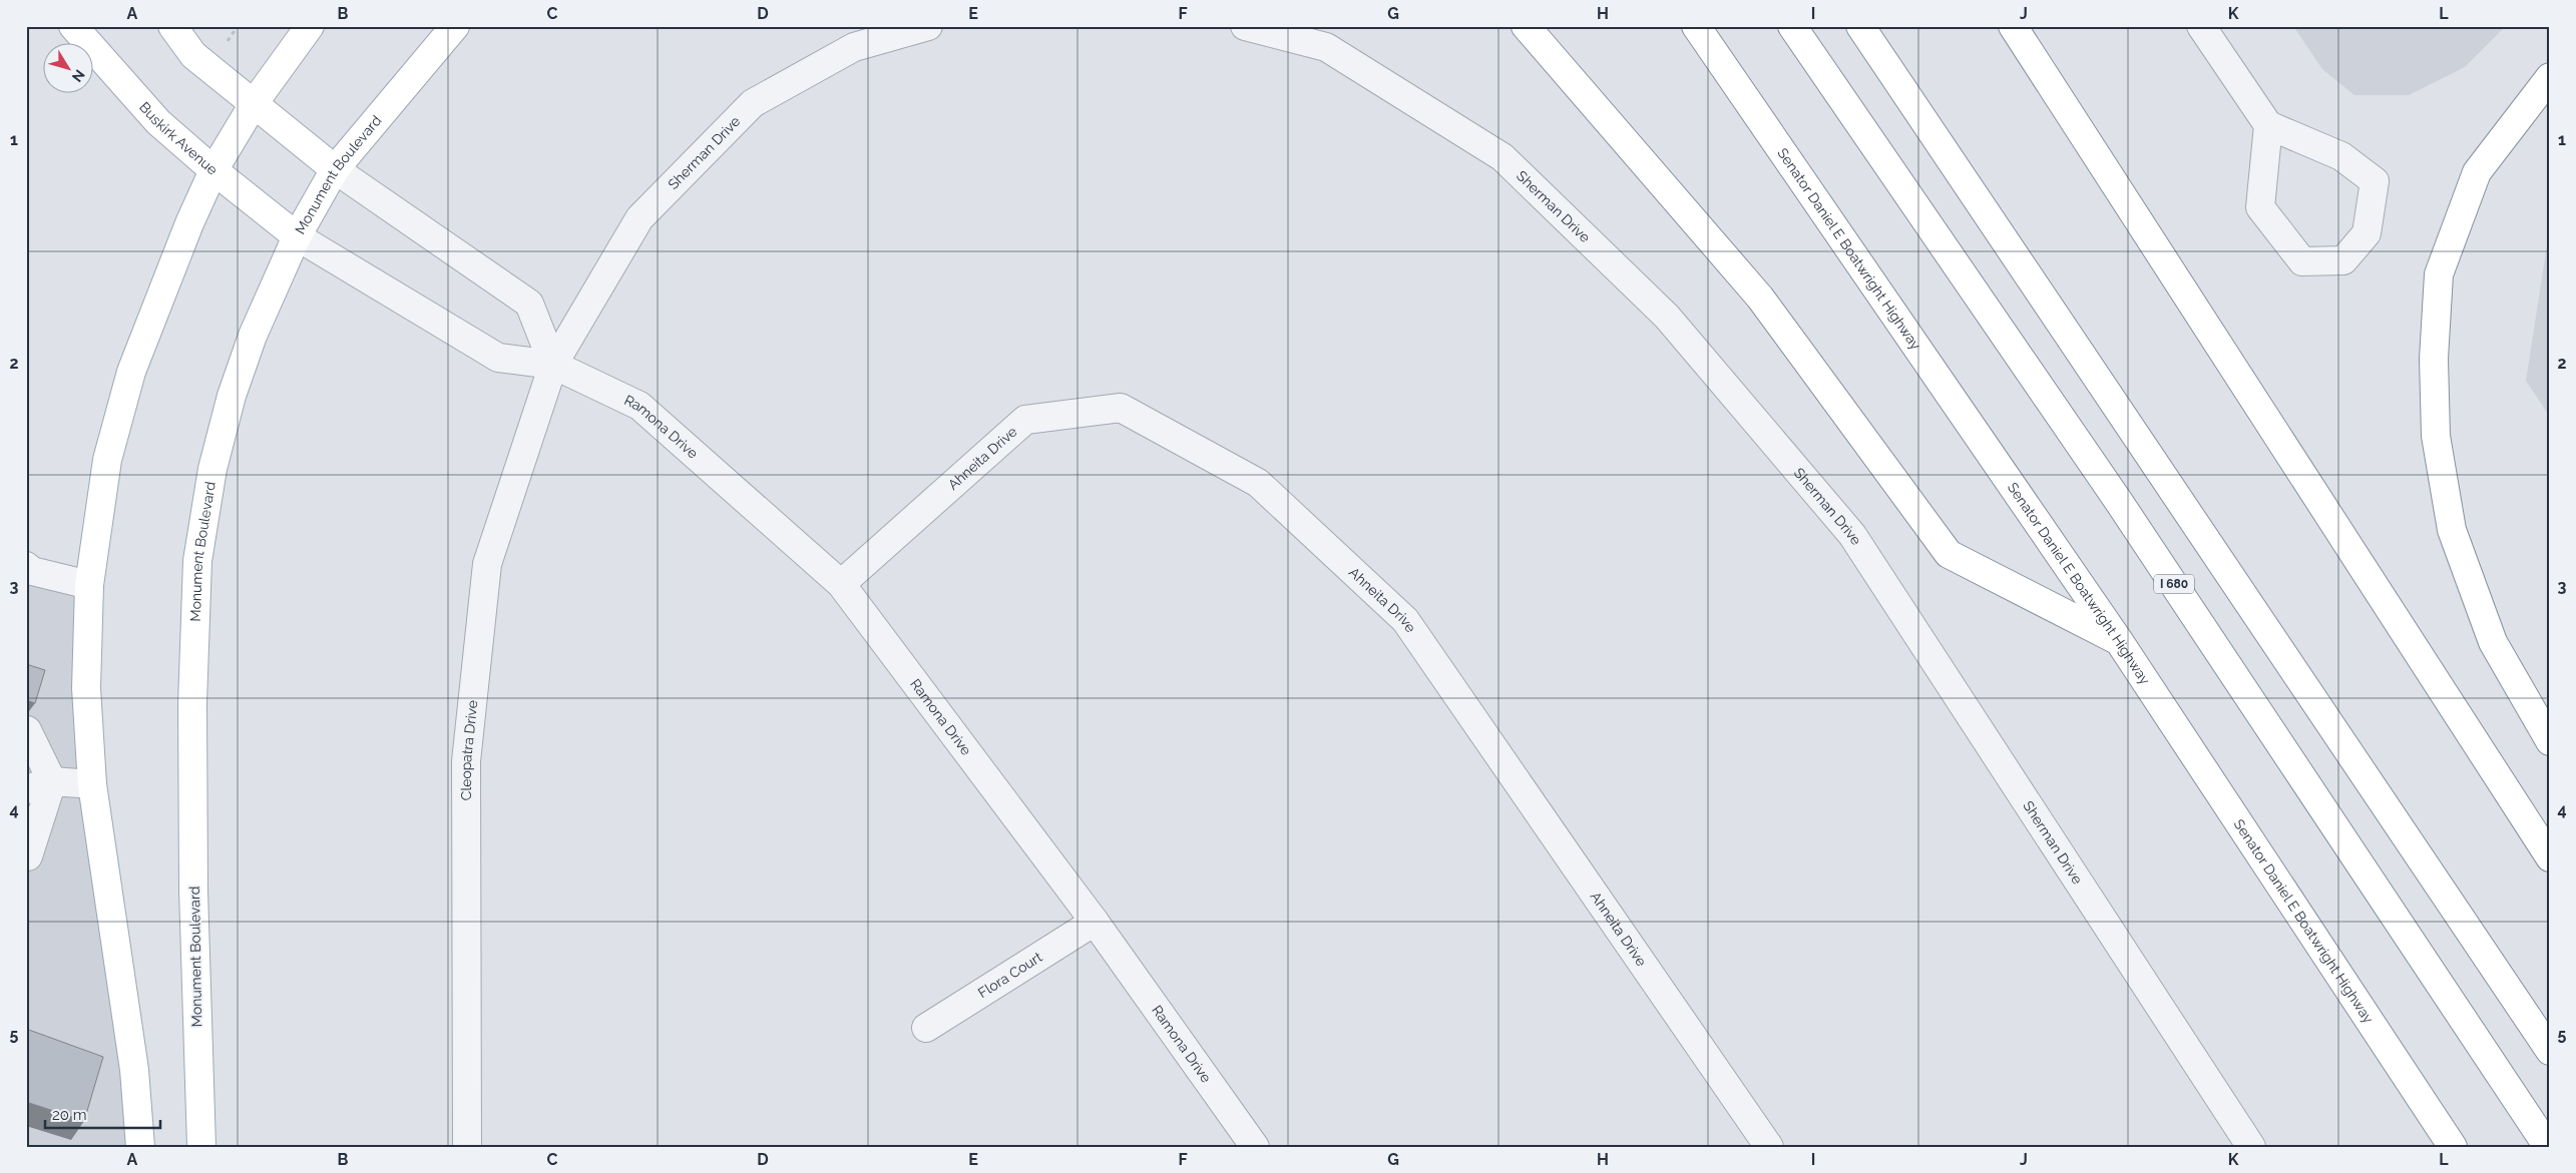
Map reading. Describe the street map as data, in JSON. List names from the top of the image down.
{
  "streets": {
    "main road": [
      "Buskirk Avenue",
      "Monument Boulevard",
      "Senator Daniel E Boatwright Highway",
      "I 680"
    ],
    "street": [
      "Sherman Drive",
      "Ramona Drive",
      "Ahneita Drive",
      "Cleopatra Drive",
      "Flora Court"
    ]
  },
  "crossings": [
    ["Buskirk Avenue", "Monument Boulevard"],
    ["Buskirk Avenue", "Ramona Drive"],
    ["Sherman Drive", "Ramona Drive"],
    ["Sherman Drive", "Cleopatra Drive"],
    ["Monument Boulevard", "Ramona Drive"],
    ["Ramona Drive", "Ahneita Drive"],
    ["Ramona Drive", "Cleopatra Drive"],
    ["Ramona Drive", "Flora Court"]
  ],
  "scale_bar": "20 m",
  "north": "bottom right",
  "grid": {
    "columns": [
      "A",
      "B",
      "C",
      "D",
      "E",
      "F",
      "G",
      "H",
      "I",
      "J",
      "K",
      "L"
    ],
    "rows": [
      "1",
      "2",
      "3",
      "4",
      "5"
    ]
  }
}
